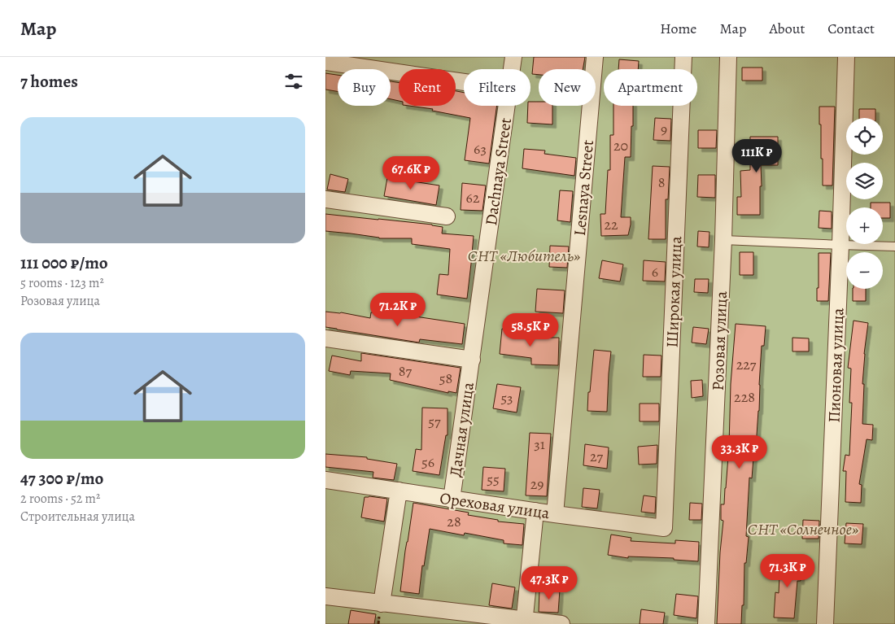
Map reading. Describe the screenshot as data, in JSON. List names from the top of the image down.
{
  "streets": {
    "street": [
      "Dachnaya Street",
      "Lesnaya Street",
      "Широкая улица",
      "Розовая улица",
      "Пионовая улица",
      "Дачная улица",
      "Ореховая улица"
    ]
  },
  "crossings": [
    ["Dachnaya Street", "Дачная улица"],
    ["Lesnaya Street", "Ореховая улица"],
    ["Широкая улица", "Ореховая улица"],
    ["Дачная улица", "Ореховая улица"]
  ],
  "parks": ["СНТ «Любитель»", "СНТ «Солнечное»"],
  "house_numbers": [
    "9",
    "20",
    "63",
    "8",
    "62",
    "22",
    "6",
    "227",
    "87",
    "58",
    "228",
    "53",
    "57",
    "31",
    "27",
    "56",
    "55",
    "29",
    "28"
  ],
  "page": {
    "header": "Map",
    "nav": [
      "Home",
      "Map",
      "About",
      "Contact"
    ],
    "heading": "7 homes",
    "chip": [
      "Buy",
      "Rent",
      "Filters",
      "New",
      "Apartment"
    ],
    "list": [
      {
        "name": "111 000 ₽/mo",
        "note": "5 rooms · 123 m² · Розовая улица"
      },
      {
        "name": "47 300 ₽/mo",
        "note": "2 rooms · 52 m² · Строительная улица"
      }
    ],
    "map_buttons": ["+", "−"],
    "price": [
      "111K ₽",
      "67.6K ₽",
      "71.2K ₽",
      "58.5K ₽",
      "33.3K ₽",
      "71.3K ₽",
      "47.3K ₽"
    ]
  }
}
